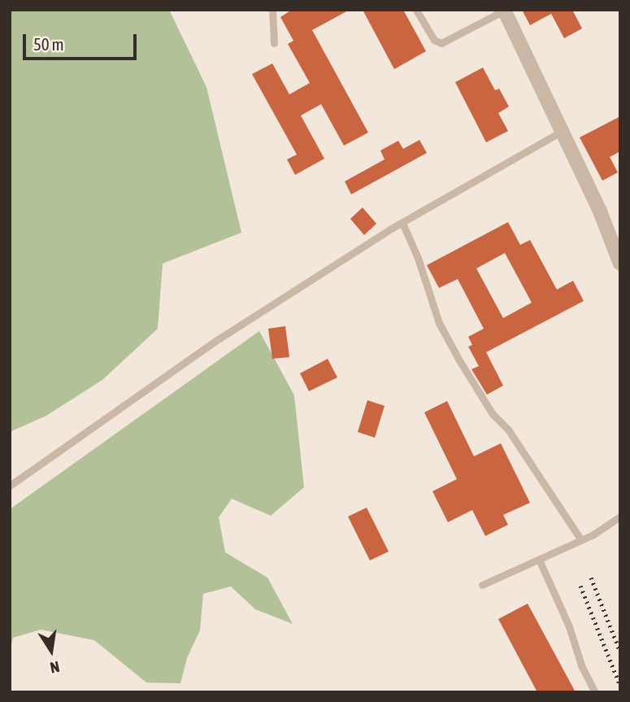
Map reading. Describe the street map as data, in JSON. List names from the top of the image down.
{
  "scale_bar": "50 m",
  "north": "bottom"
}
